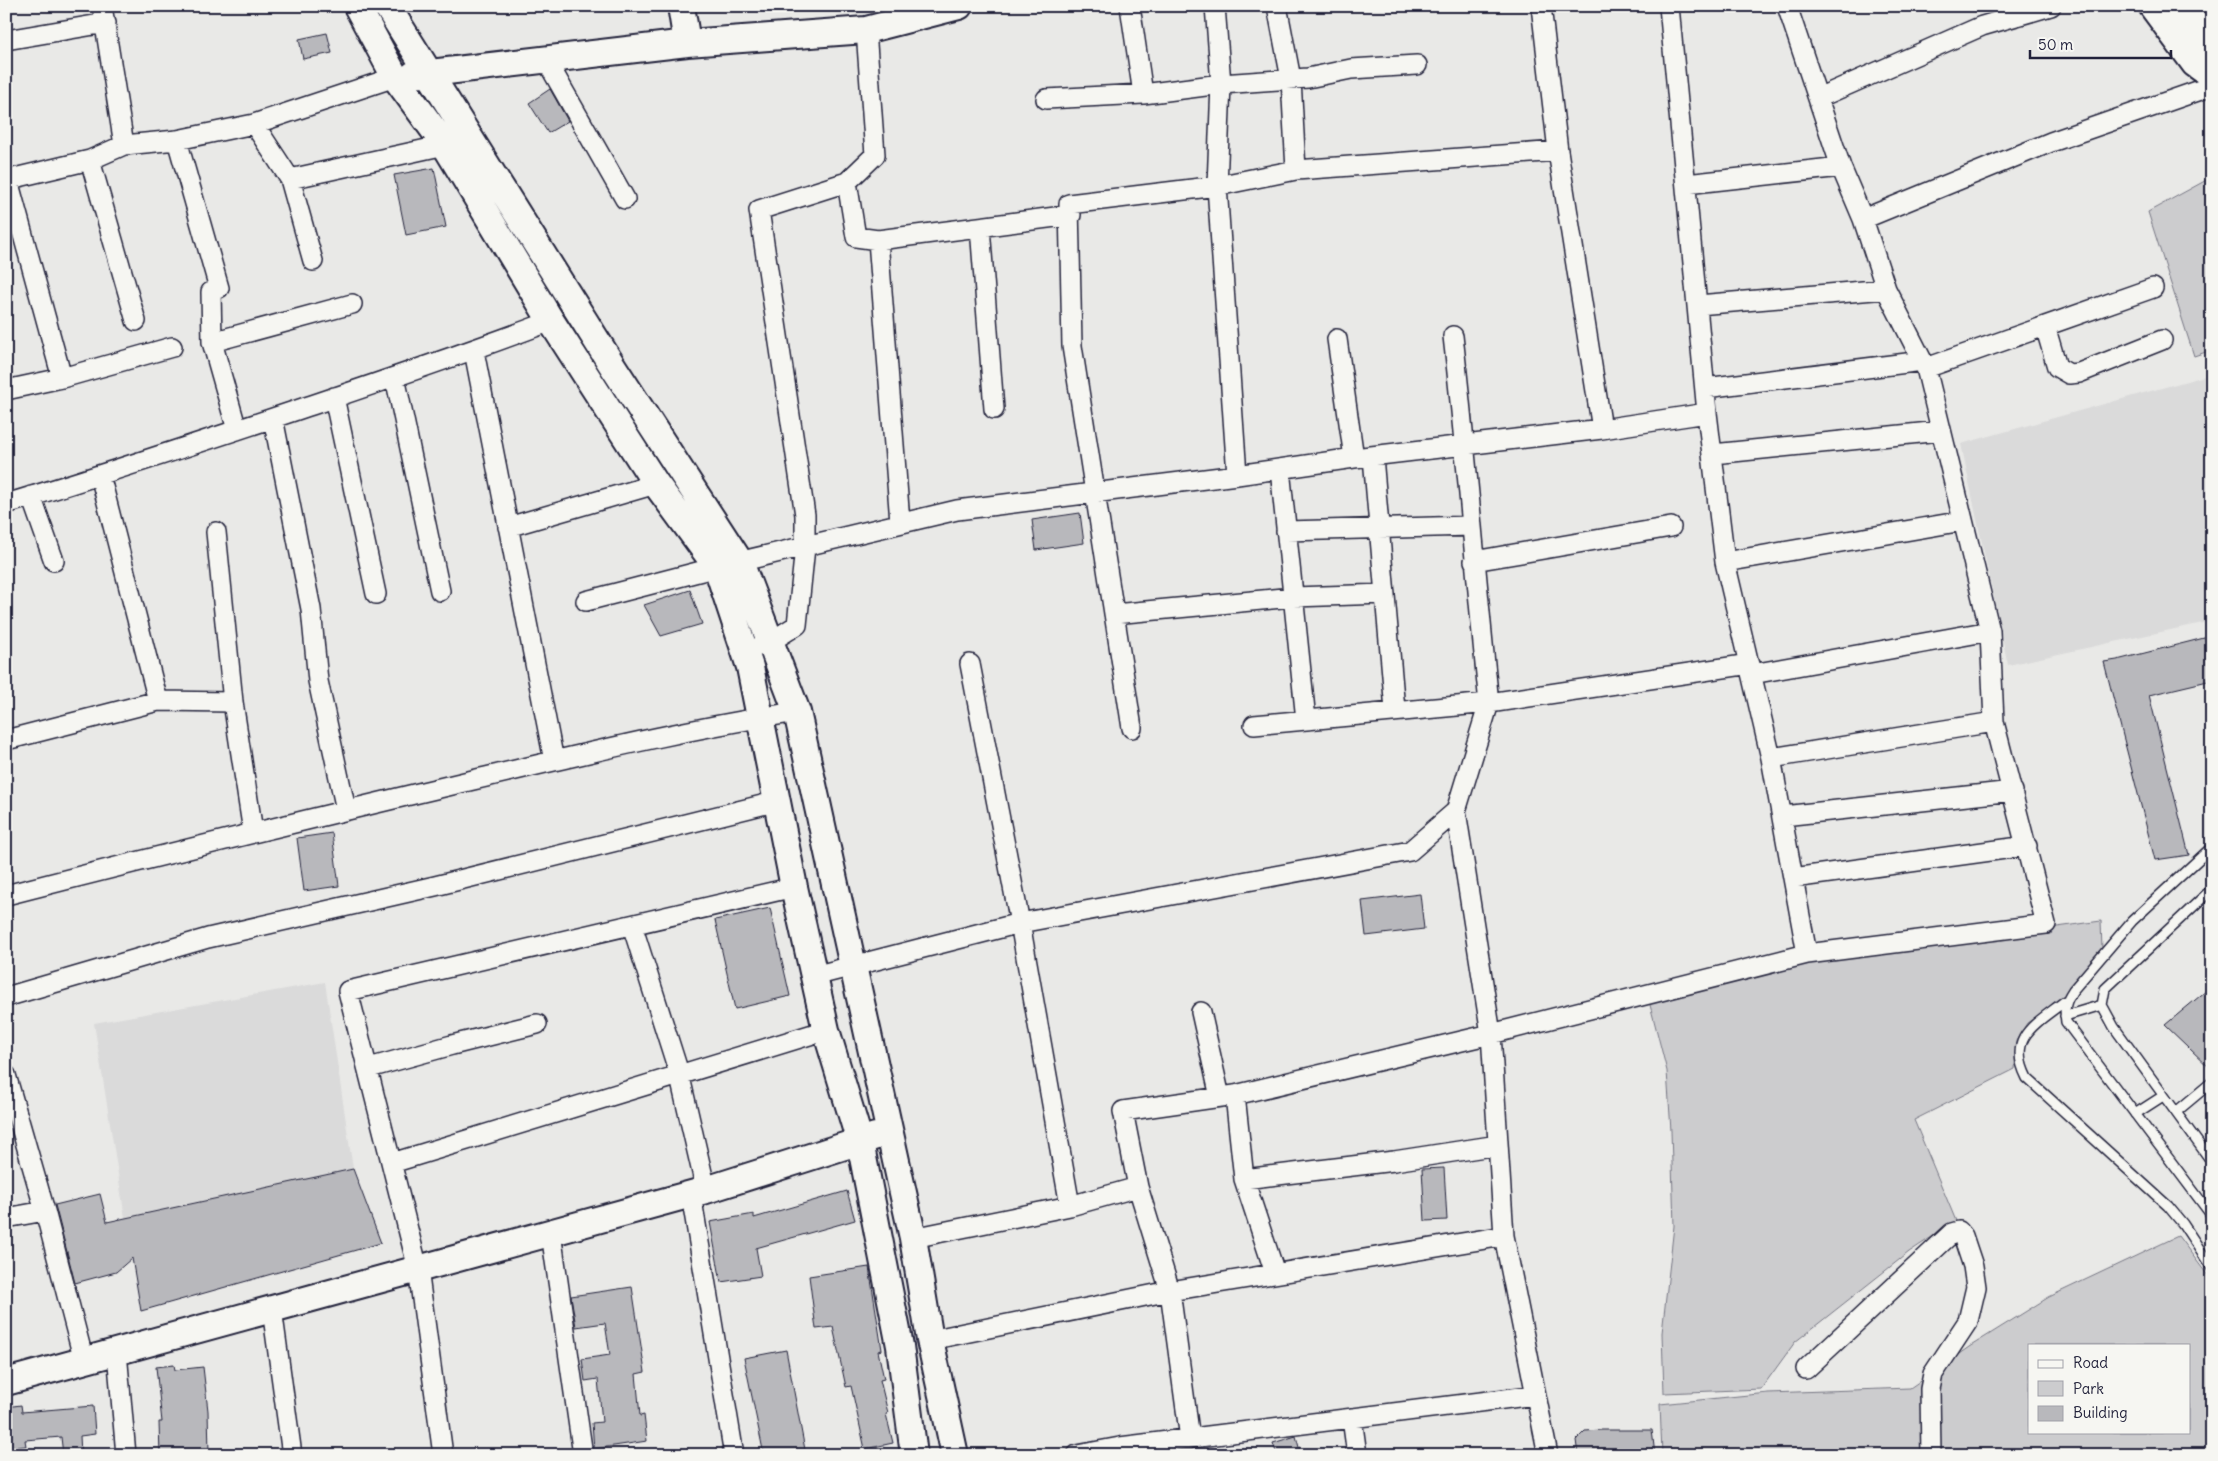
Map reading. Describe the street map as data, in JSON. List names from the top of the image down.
{
  "legend": ["Road", "Park", "Building"],
  "scale_bar": "50 m"
}
